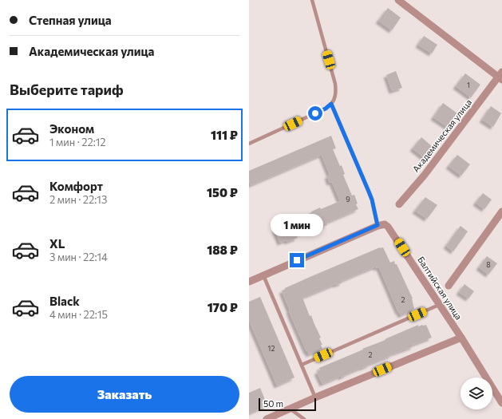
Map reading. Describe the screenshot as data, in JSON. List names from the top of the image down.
{
  "streets": {
    "street": ["Академическая улица", "Балтийская улица"]
  },
  "house_numbers": [
    "1",
    "9",
    "8",
    "2",
    "12",
    "2"
  ],
  "scale_bar": "50 m",
  "page": {
    "banner": ["Степная улица", "Академическая улица"],
    "heading": "Выберите тариф",
    "list": [
      {
        "name": "Эконом",
        "note": "1 мин · 22:12",
        "value": "111 ₽"
      },
      {
        "name": "Комфорт",
        "note": "2 мин · 22:13",
        "value": "150 ₽"
      },
      {
        "name": "XL",
        "note": "3 мин · 22:14",
        "value": "188 ₽"
      },
      {
        "name": "Black",
        "note": "4 мин · 22:15",
        "value": "170 ₽"
      }
    ],
    "bubble": "1 мин",
    "buttons": "Заказать",
    "scale": "50 m"
  }
}
